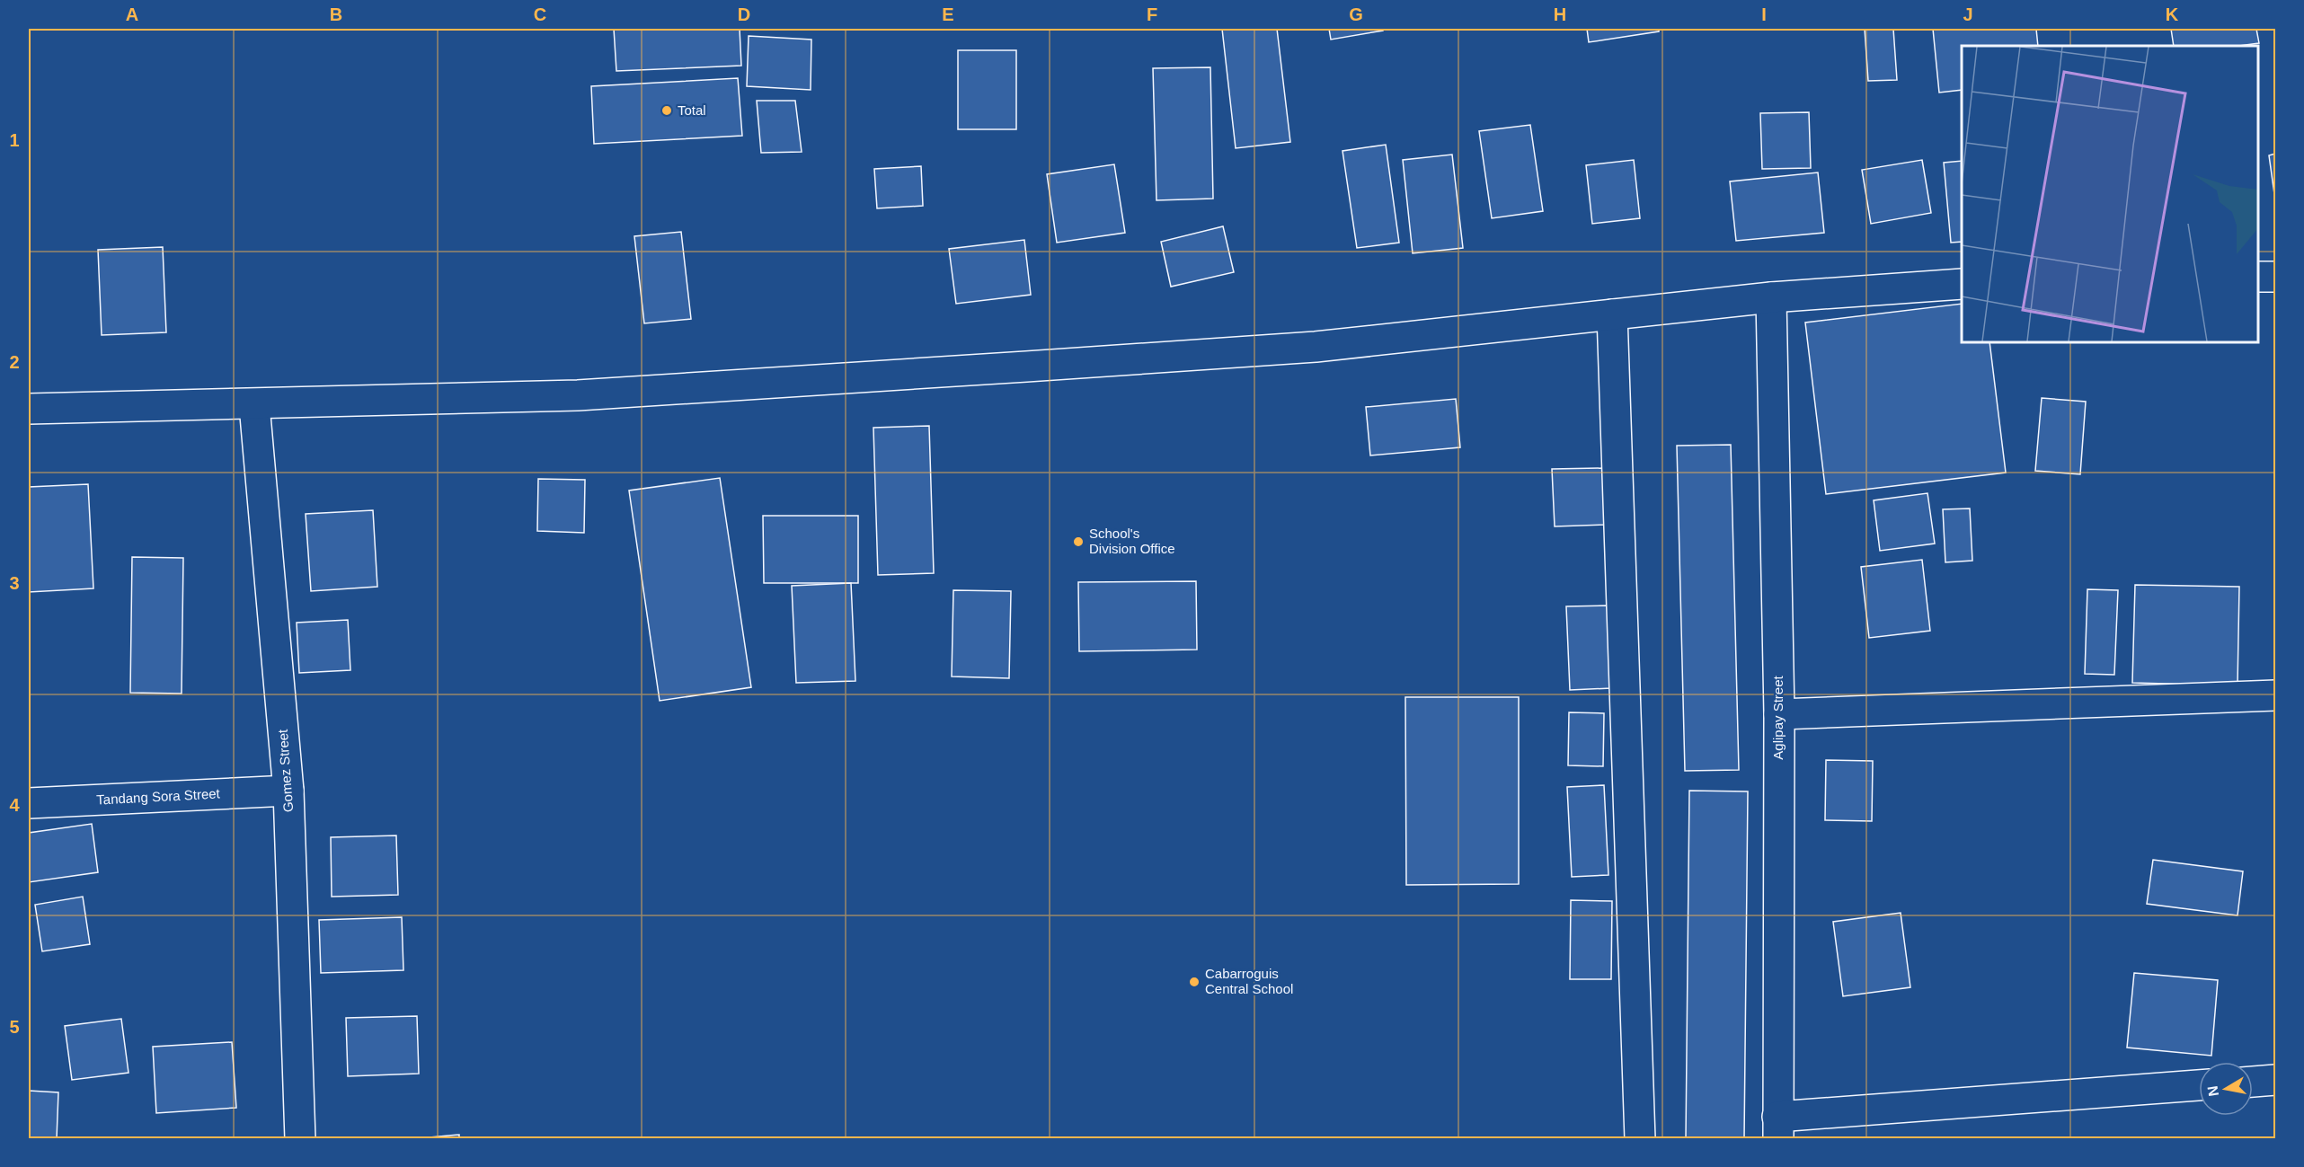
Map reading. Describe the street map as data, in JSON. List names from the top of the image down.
{
  "streets": {
    "street": ["Aglipay Street", "Gomez Street", "Tandang Sora Street"]
  },
  "crossings": [
    ["Gomez Street", "Tandang Sora Street"]
  ],
  "places": ["Total", "School's Division Office", "Cabarroguis Central School"],
  "north": "left",
  "grid": {
    "columns": [
      "A",
      "B",
      "C",
      "D",
      "E",
      "F",
      "G",
      "H",
      "I",
      "J",
      "K"
    ],
    "rows": [
      "1",
      "2",
      "3",
      "4",
      "5"
    ]
  }
}
